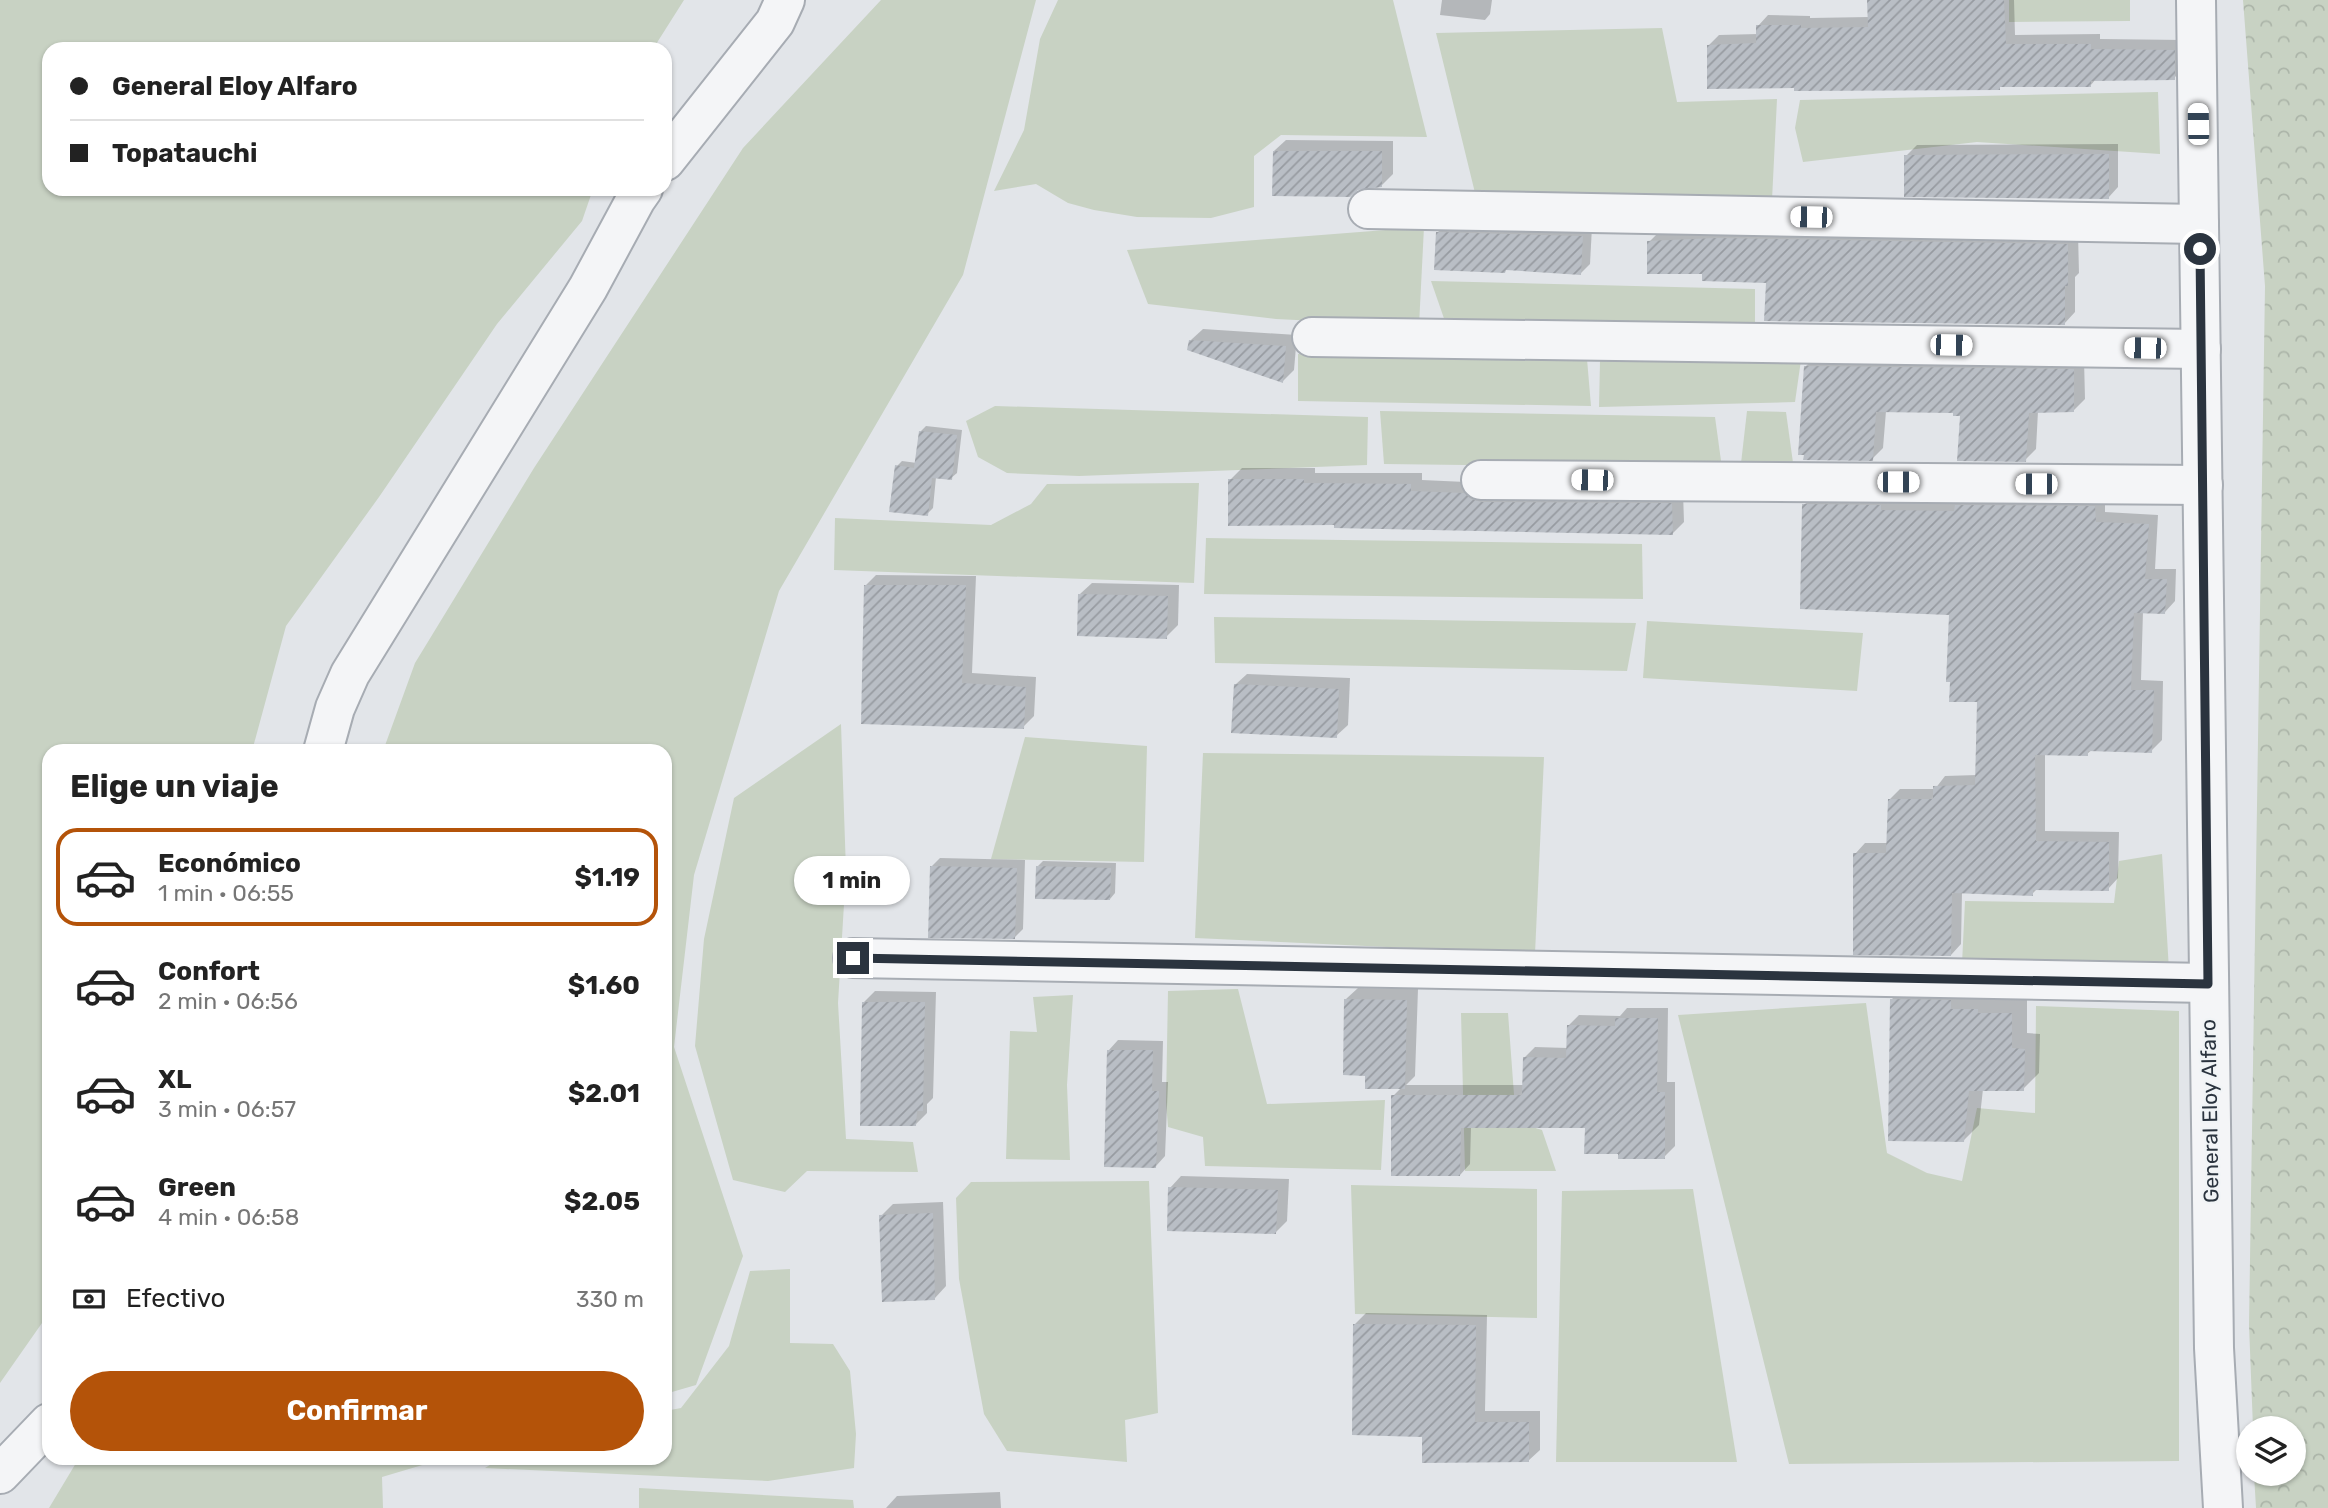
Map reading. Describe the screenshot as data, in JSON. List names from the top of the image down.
{
  "streets": {
    "street": ["General Eloy Alfaro"]
  },
  "page": {
    "banner": ["General Eloy Alfaro", "Topatauchi"],
    "heading": "Elige un viaje",
    "list": [
      {
        "name": "Económico",
        "note": "1 min · 06:55",
        "value": "$1.19"
      },
      {
        "name": "Confort",
        "note": "2 min · 06:56",
        "value": "$1.60"
      },
      {
        "name": "XL",
        "note": "3 min · 06:57",
        "value": "$2.01"
      },
      {
        "name": "Green",
        "note": "4 min · 06:58",
        "value": "$2.05"
      }
    ],
    "bubble": "1 min",
    "pay": ["Efectivo", "330 m"],
    "buttons": "Confirmar"
  }
}
